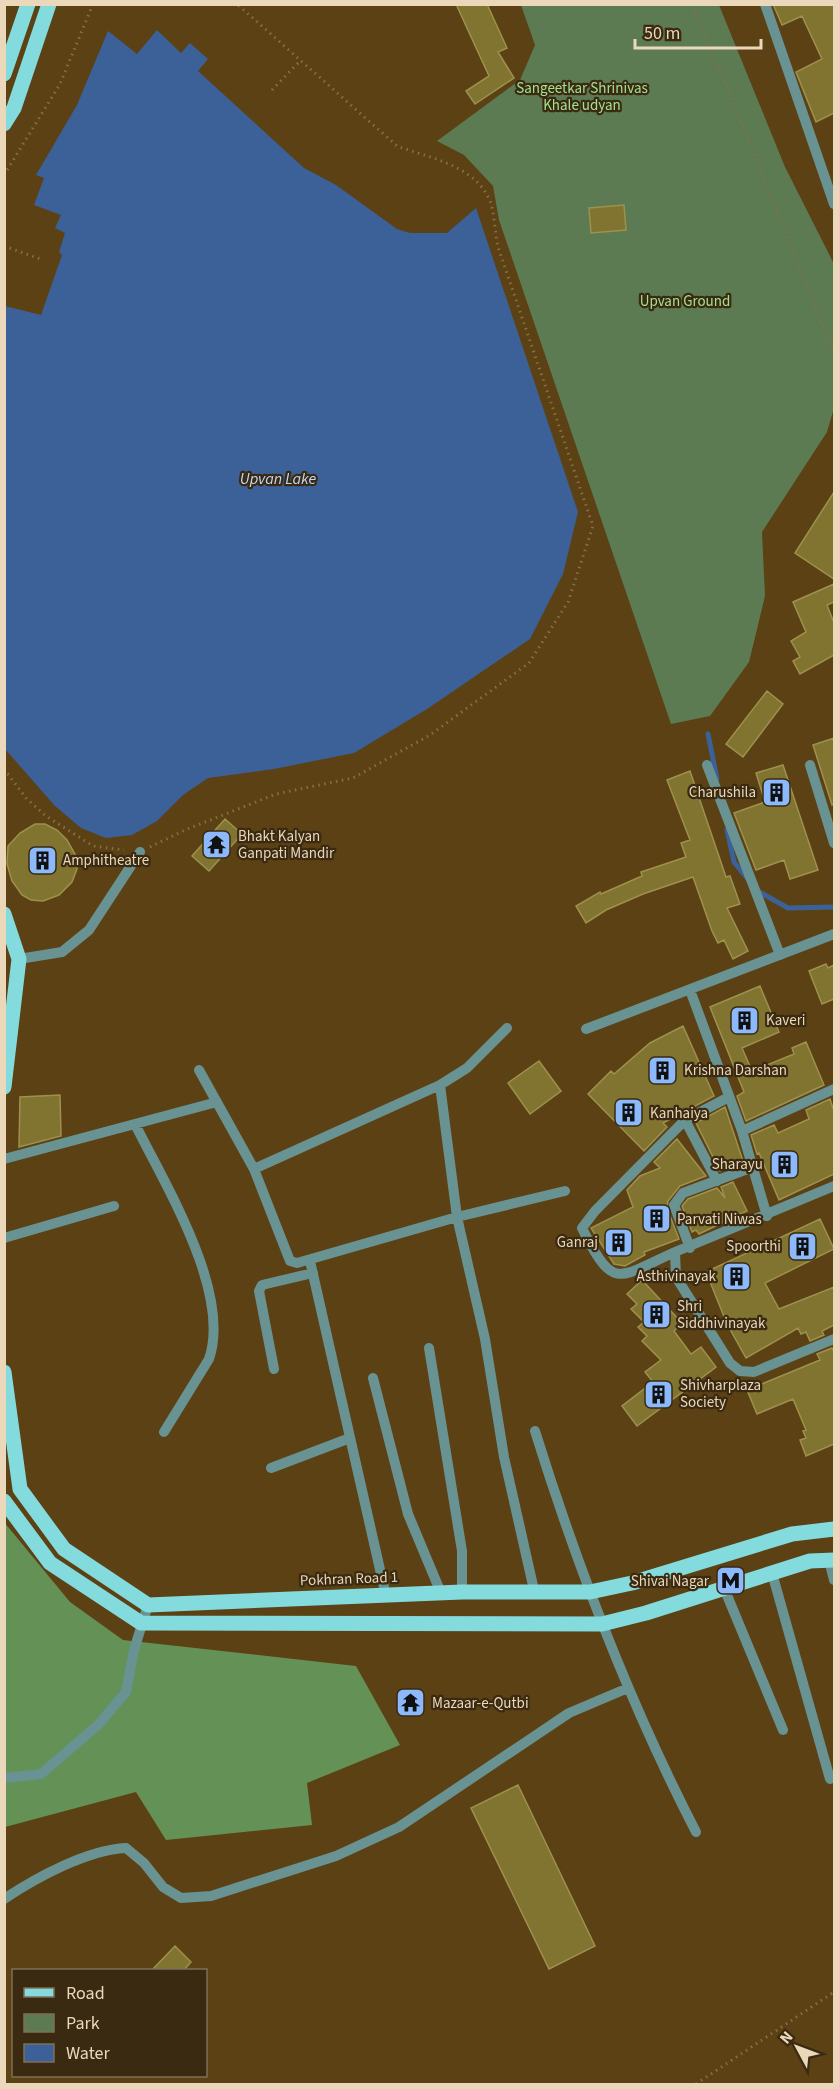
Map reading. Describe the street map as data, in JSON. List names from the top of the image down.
{
  "streets": {
    "main road": ["Pokhran Road 1"]
  },
  "water": ["Upvan Lake"],
  "parks": ["Sangeetkar Shrinivas Khale udyan", "Upvan Ground"],
  "places": {
    "building": [
      "Charushila",
      "Amphitheatre",
      "Kaveri",
      "Krishna Darshan",
      "Kanhaiya",
      "Sharayu",
      "Parvati Niwas",
      "Ganraj",
      "Spoorthi",
      "Asthivinayak",
      "Shri Siddhivinayak",
      "Shivharplaza Society"
    ],
    "temple": ["Bhakt Kalyan Ganpati Mandir", "Mazaar-e-Qutbi"],
    "metro station": ["Shivai Nagar"]
  },
  "legend": ["Road", "Park", "Water"],
  "scale_bar": "50 m",
  "north": "top left"
}
